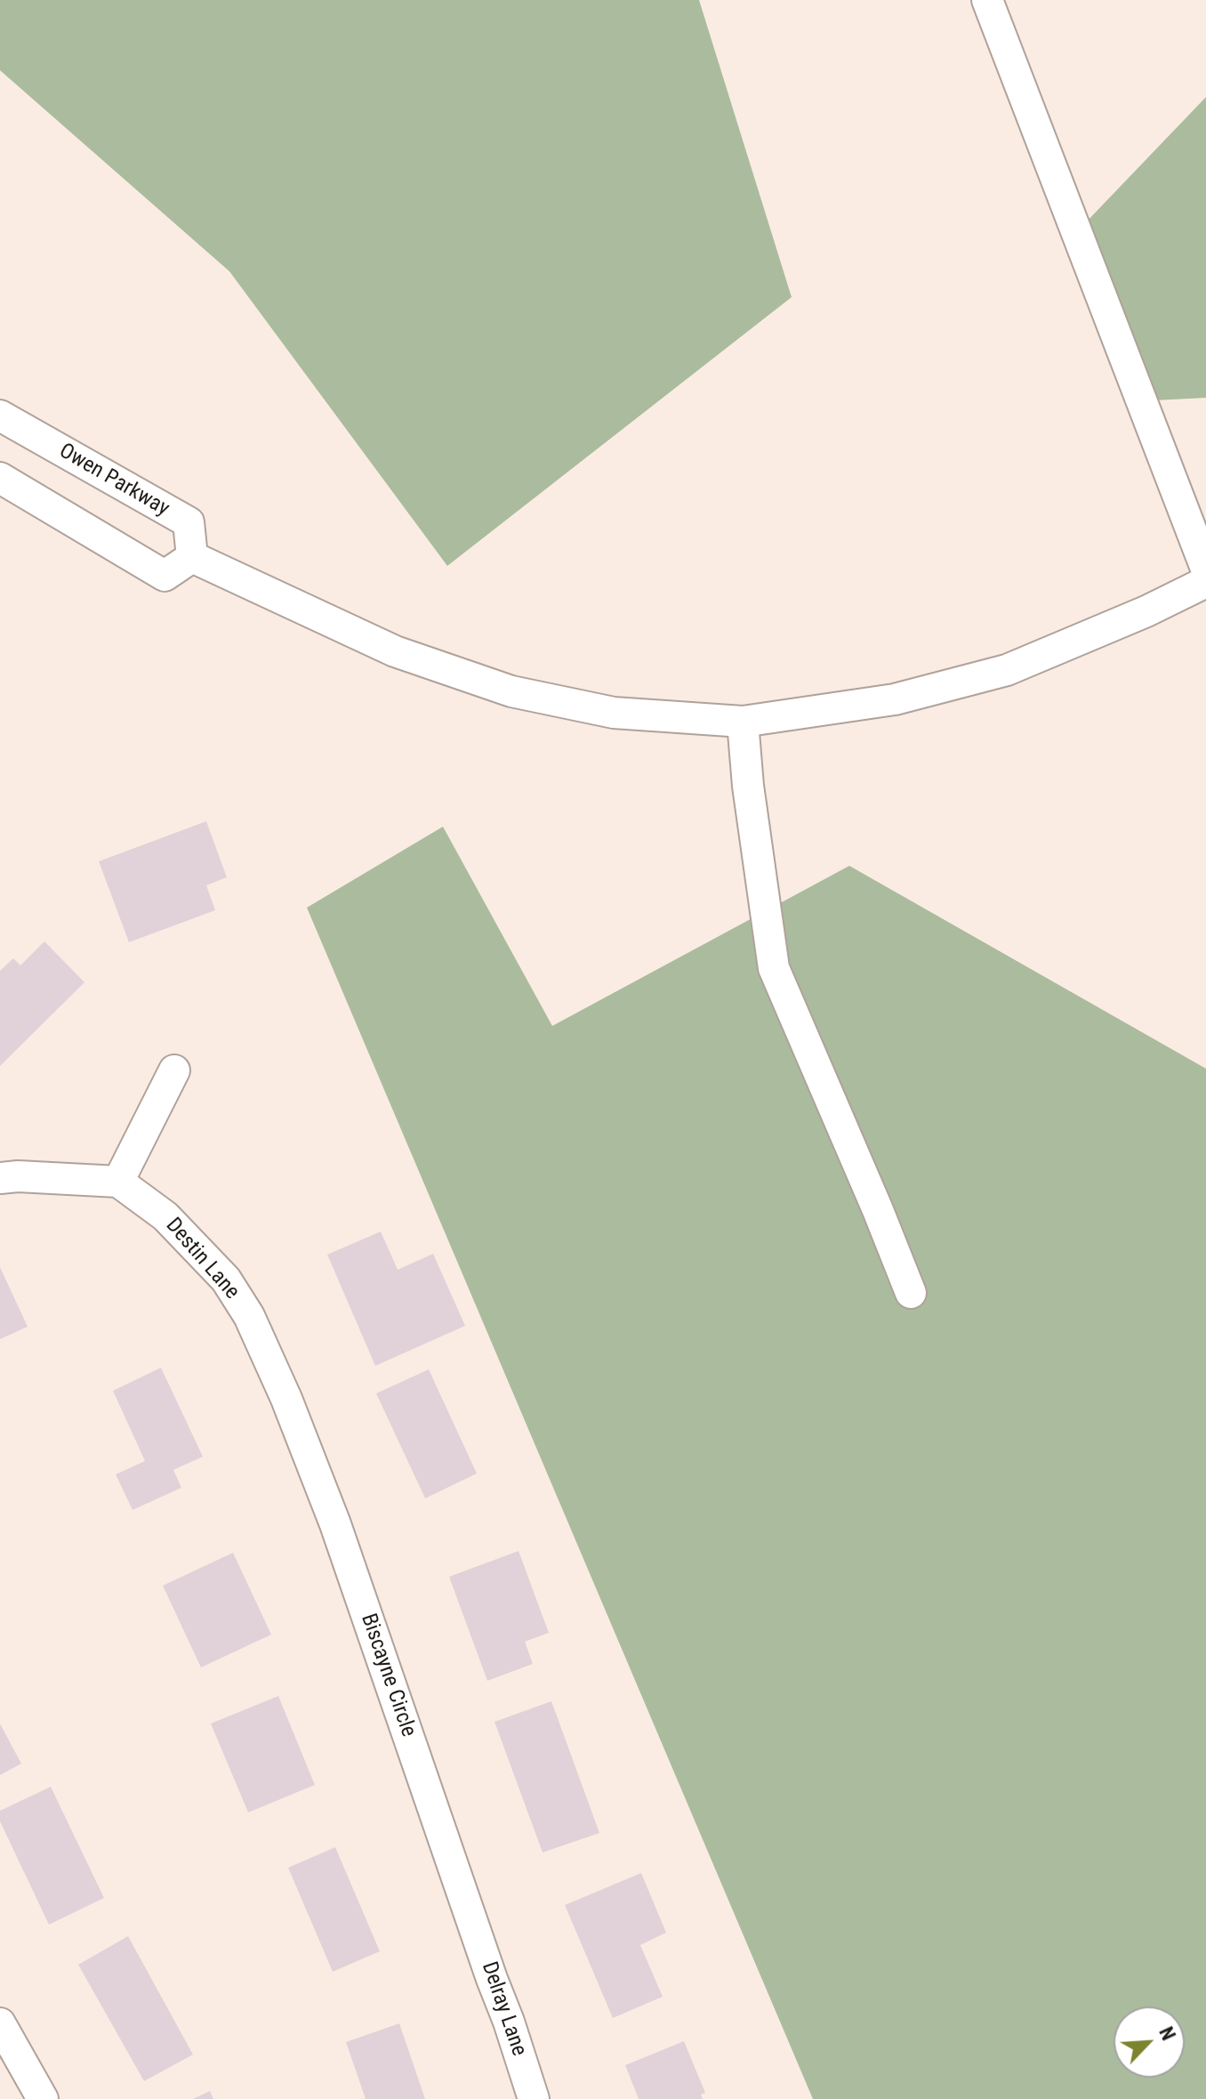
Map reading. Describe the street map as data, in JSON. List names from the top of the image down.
{
  "streets": {
    "street": [
      "Owen Parkway",
      "Destin Lane",
      "Biscayne Circle",
      "Delray Lane"
    ]
  },
  "crossings": [
    ["Destin Lane", "Biscayne Circle"],
    ["Biscayne Circle", "Delray Lane"]
  ],
  "north": "top right"
}
